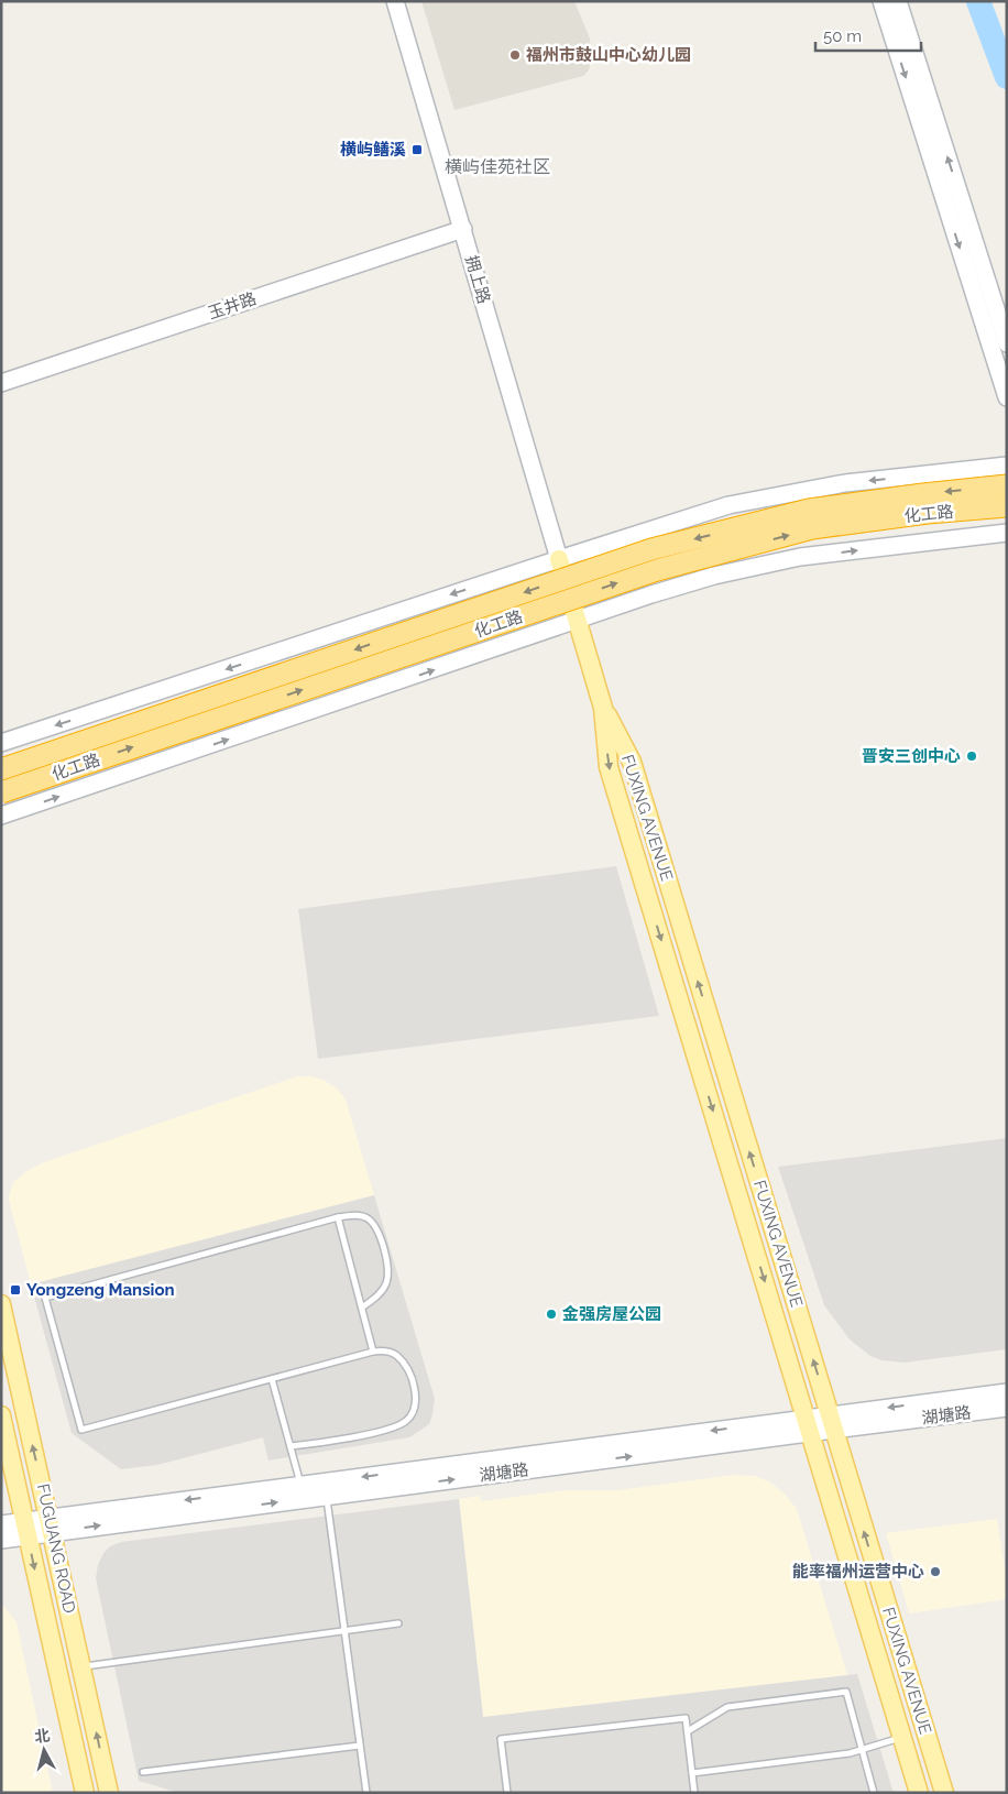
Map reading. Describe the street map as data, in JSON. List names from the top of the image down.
{
  "streets": {
    "highway": ["化工路"],
    "main road": [
      "拥上路",
      "玉井路",
      "FUXING AVENUE",
      "湖塘路",
      "FUGUANG ROAD"
    ]
  },
  "crossings": [
    ["拥上路", "玉井路"],
    ["FUXING AVENUE", "湖塘路"],
    ["湖塘路", "FUGUANG ROAD"]
  ],
  "districts": ["横屿佳苑社区"],
  "places": {
    "other": [
      "福州市鼓山中心幼儿园",
      "晋安三创中心",
      "金强房屋公园",
      "能率福州运营中心"
    ],
    "transit": ["横屿鳝溪", "Yongzeng Mansion"]
  },
  "scale_bar": "50 m",
  "north": "top"
}
